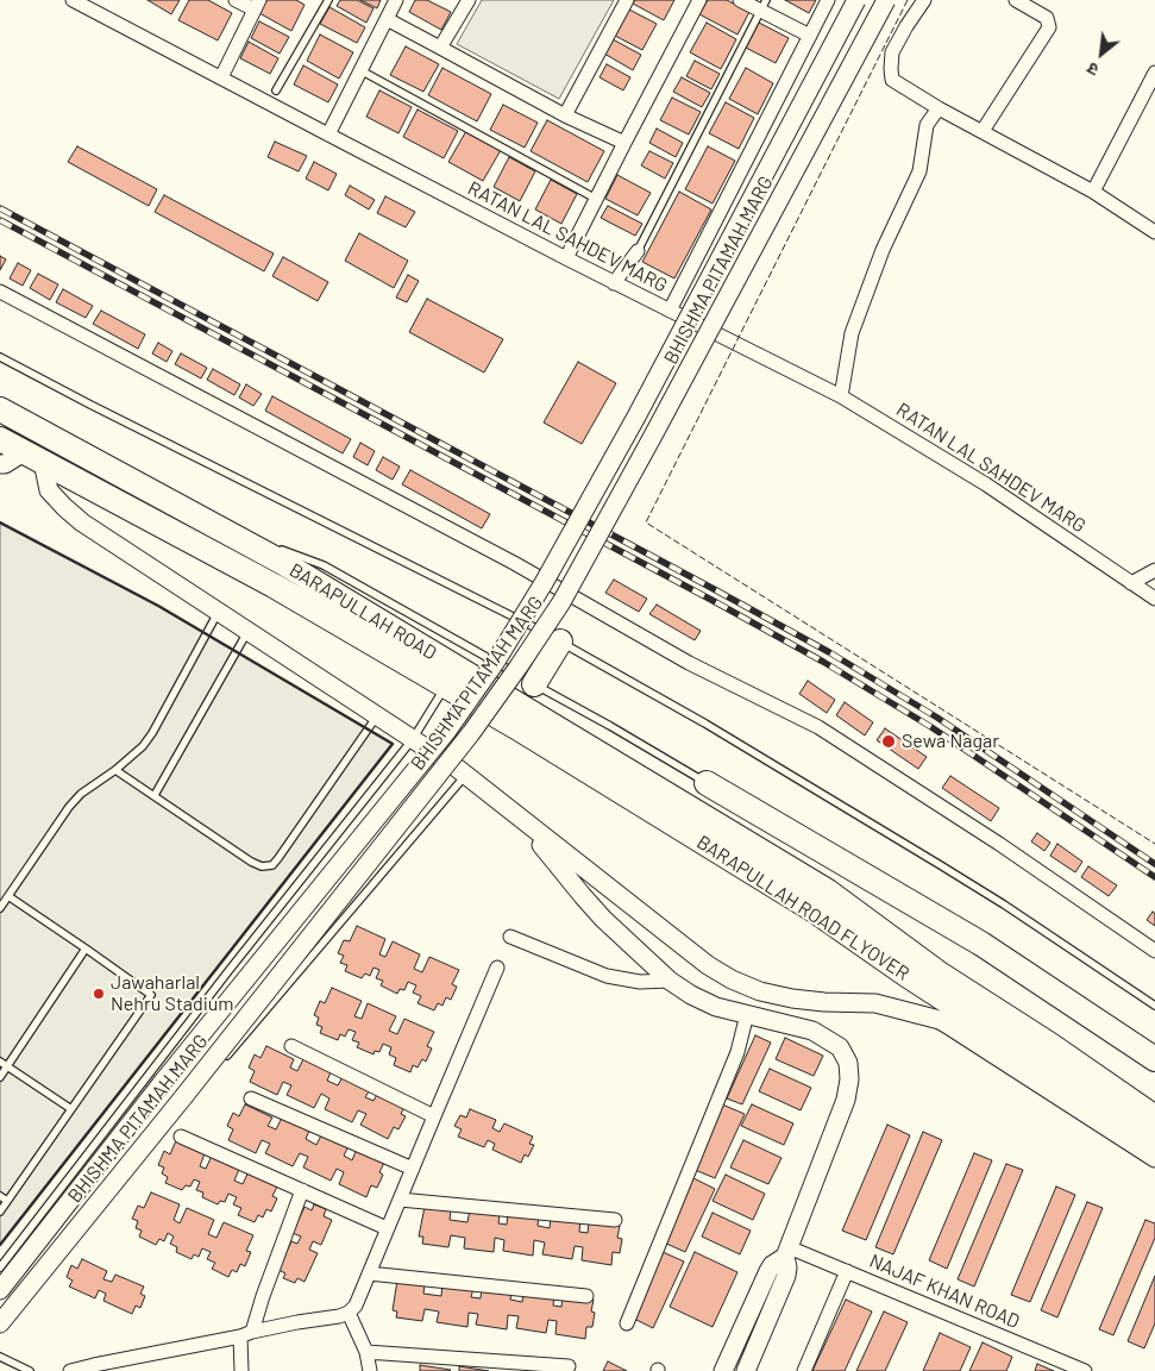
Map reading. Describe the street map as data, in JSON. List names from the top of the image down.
{
  "streets": {
    "highway": ["BARAPULLAH ROAD", "BARAPULLAH ROAD FLYOVER"],
    "main road": ["BHISHMA PITAMAH MARG"],
    "street": ["RATAN LAL SAHDEV MARG", "NAJAF KHAN ROAD"]
  },
  "crossings": [
    ["BARAPULLAH ROAD", "BARAPULLAH ROAD FLYOVER"]
  ],
  "places": ["Sewa Nagar", "Jawaharlal Nehru Stadium"],
  "north": "bottom left"
}
